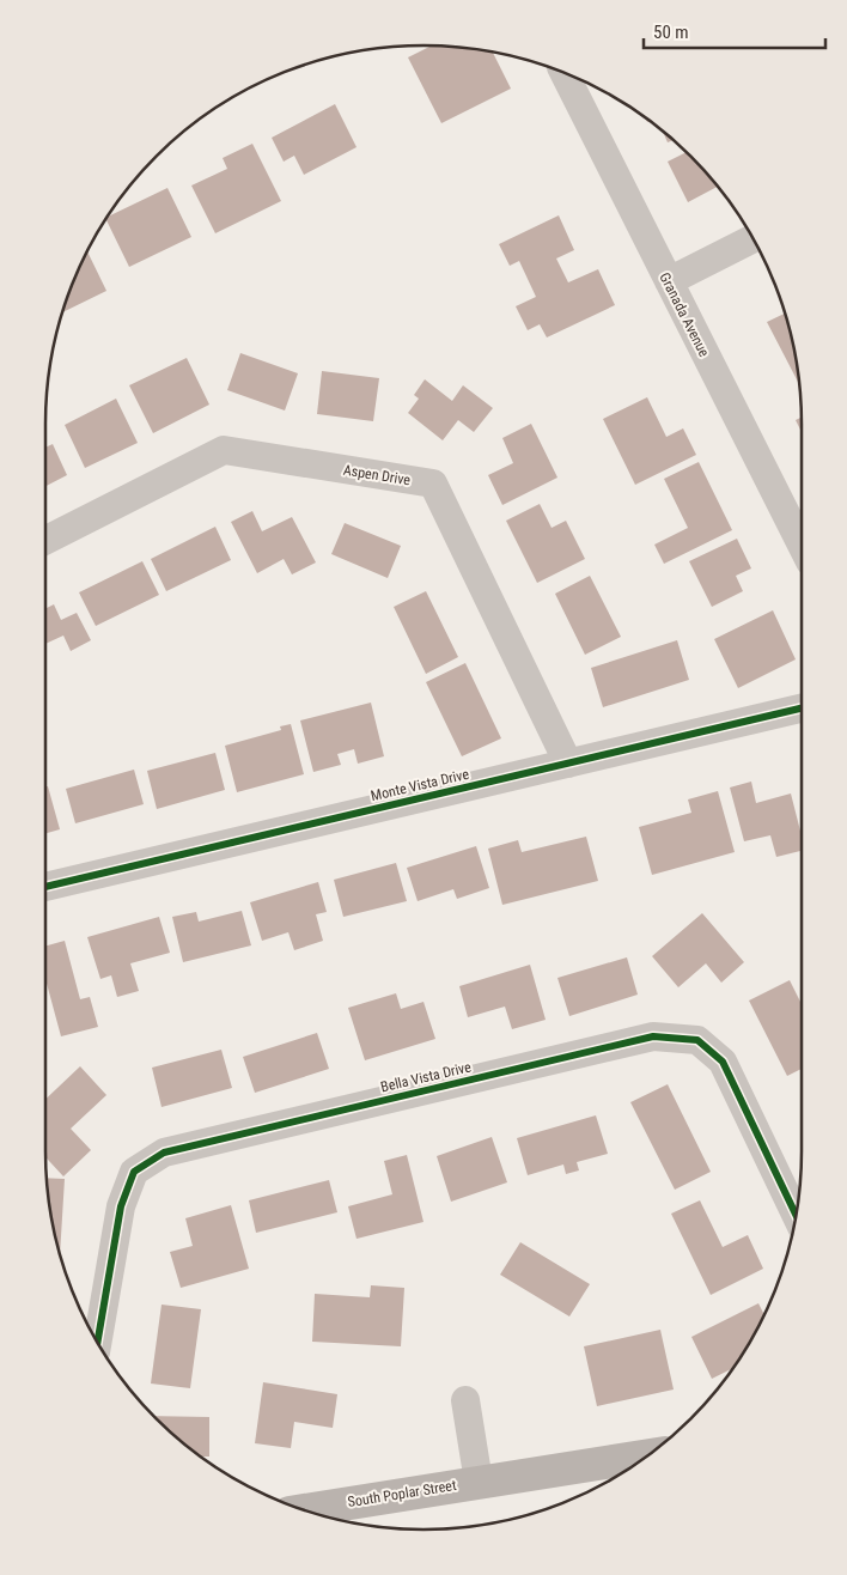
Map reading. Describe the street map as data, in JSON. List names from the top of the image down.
{
  "streets": {
    "main road": ["South Poplar Street"],
    "street": [
      "Granada Avenue",
      "Aspen Drive",
      "Monte Vista Drive",
      "Bella Vista Drive"
    ]
  },
  "crossings": [
    ["Aspen Drive", "Monte Vista Drive"]
  ],
  "scale_bar": "50 m"
}
